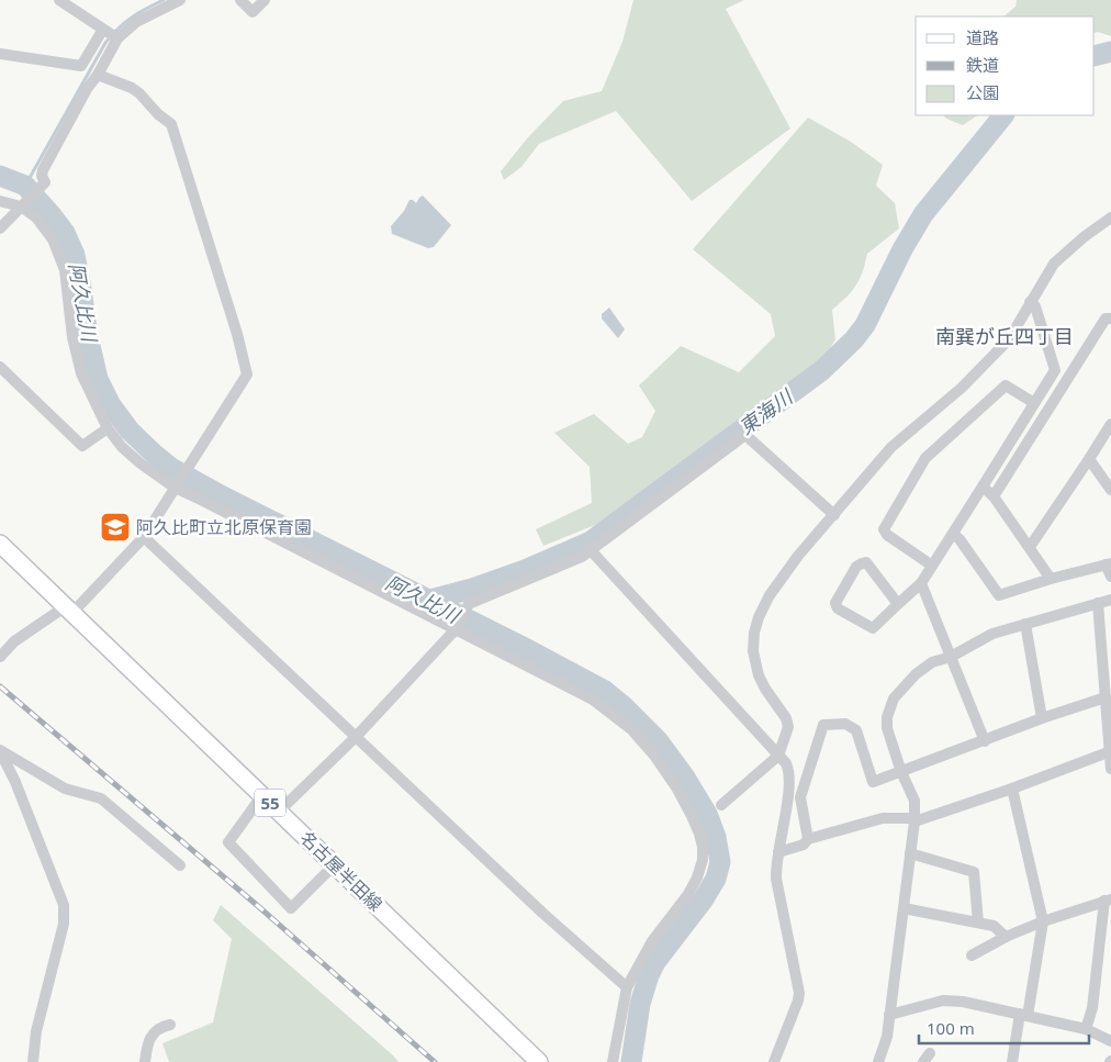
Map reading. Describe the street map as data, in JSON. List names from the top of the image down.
{
  "streets": {
    "main road": ["55", "名古屋半田線"]
  },
  "districts": ["南巽が丘四丁目"],
  "water": ["阿久比川", "東海川"],
  "places": {
    "school or university": ["阿久比町立北原保育園"]
  },
  "legend": ["道路", "鉄道", "公園"],
  "scale_bar": "100 m"
}
